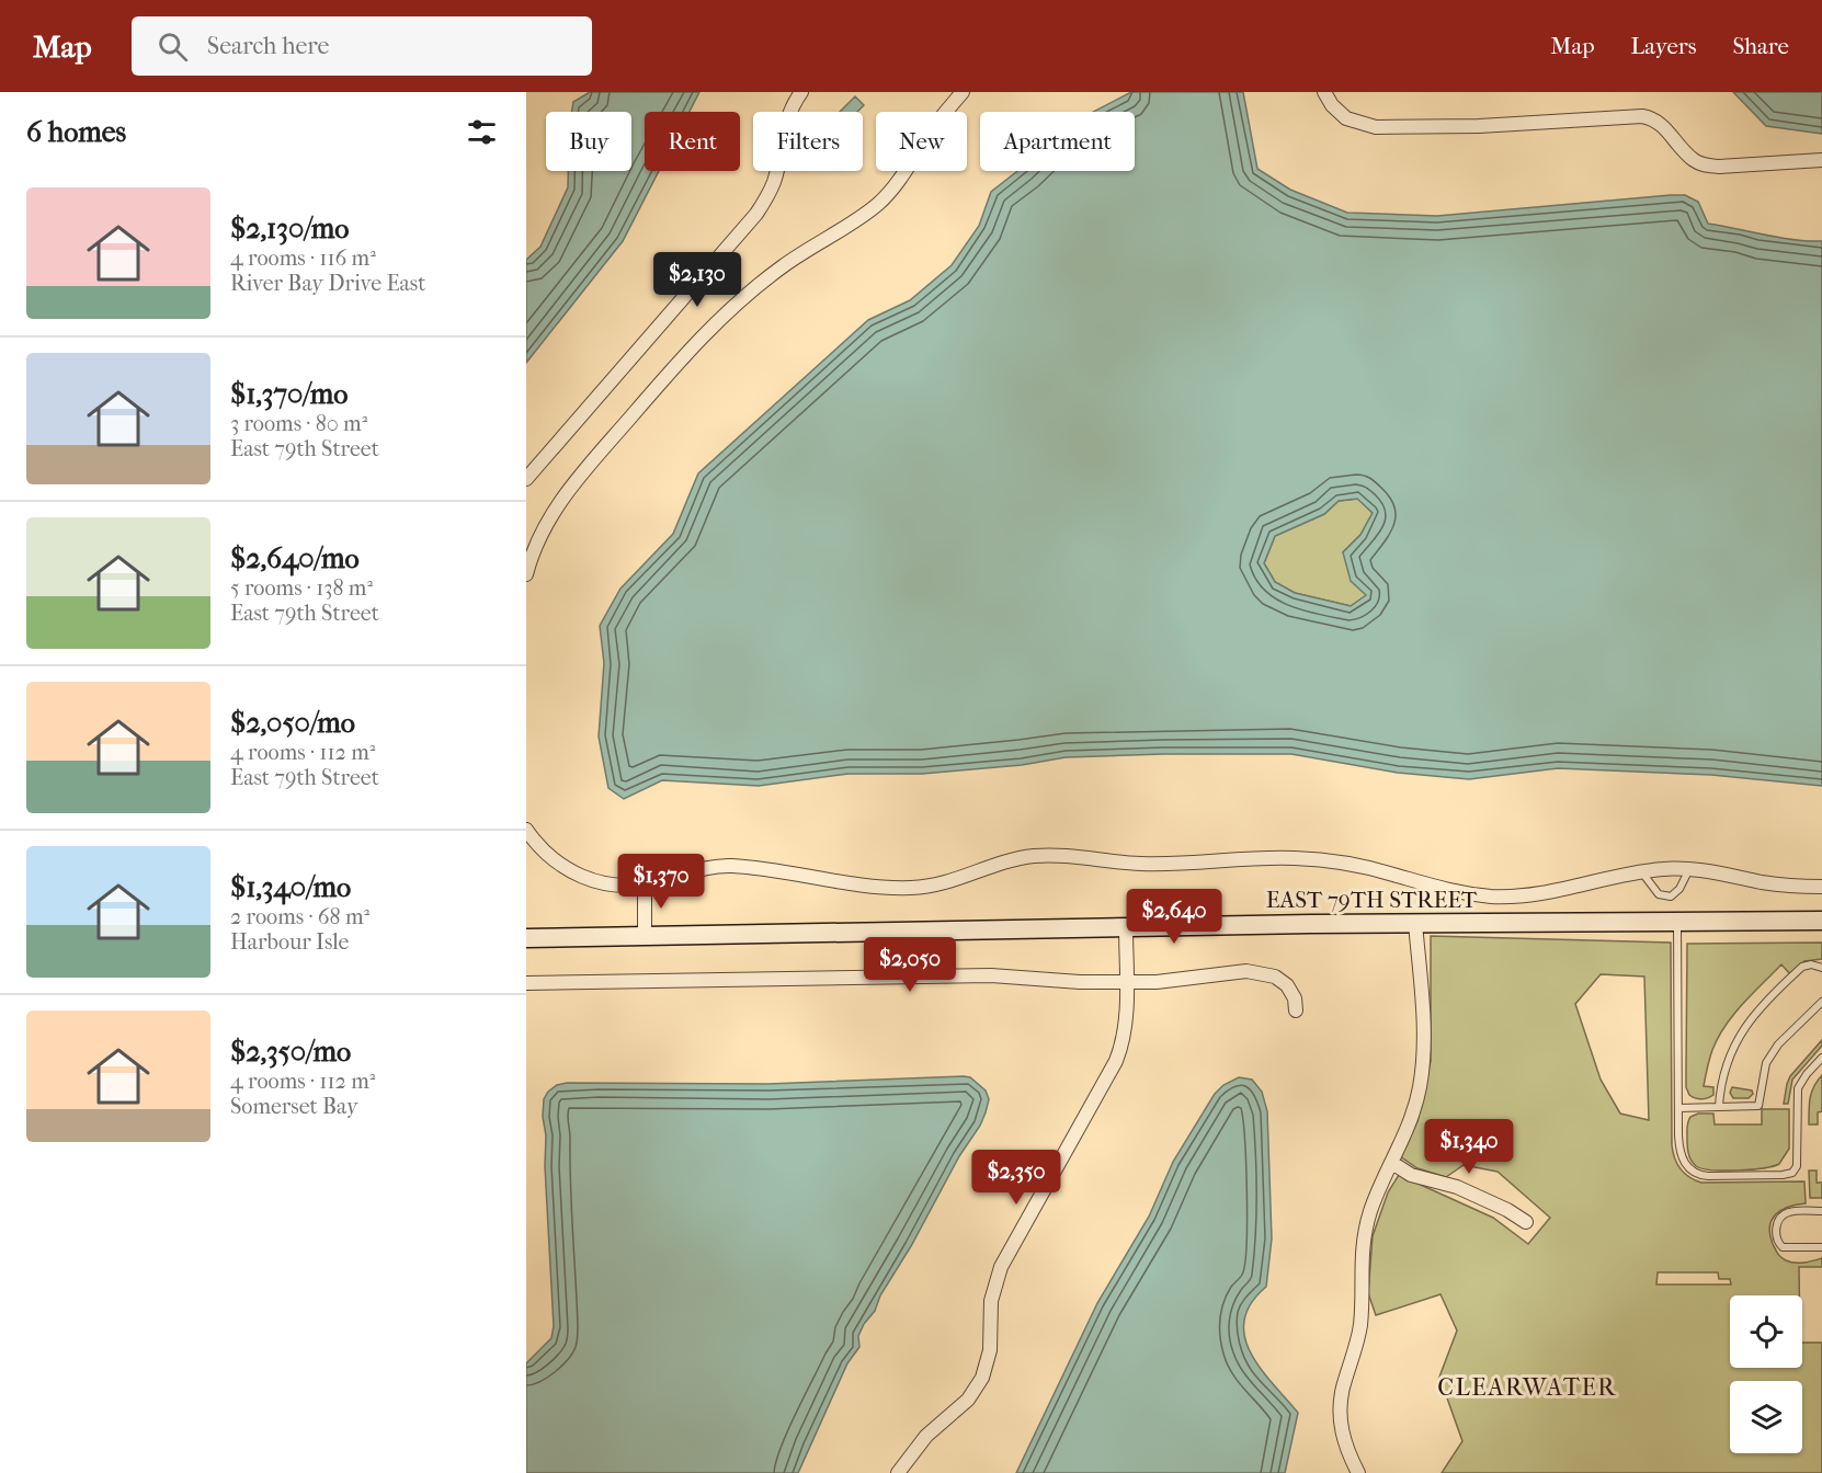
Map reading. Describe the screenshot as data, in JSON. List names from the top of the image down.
{
  "streets": {
    "street": ["EAST 79TH STREET"]
  },
  "districts": ["CLEARWATER"],
  "page": {
    "header": "Map",
    "search": "Search here",
    "nav": ["Map", "Layers", "Share"],
    "heading": "6 homes",
    "chip": [
      "Buy",
      "Rent",
      "Filters",
      "New",
      "Apartment"
    ],
    "list": [
      {
        "name": "$2,130/mo",
        "note": "4 rooms · 116 m² · River Bay Drive East"
      },
      {
        "name": "$1,370/mo",
        "note": "3 rooms · 80 m² · East 79th Street"
      },
      {
        "name": "$2,640/mo",
        "note": "5 rooms · 138 m² · East 79th Street"
      },
      {
        "name": "$2,050/mo",
        "note": "4 rooms · 112 m² · East 79th Street"
      },
      {
        "name": "$1,340/mo",
        "note": "2 rooms · 68 m² · Harbour Isle"
      },
      {
        "name": "$2,350/mo",
        "note": "4 rooms · 112 m² · Somerset Bay"
      }
    ],
    "price": [
      "$2,130",
      "$1,370",
      "$2,640",
      "$2,050",
      "$1,340",
      "$2,350"
    ]
  }
}
